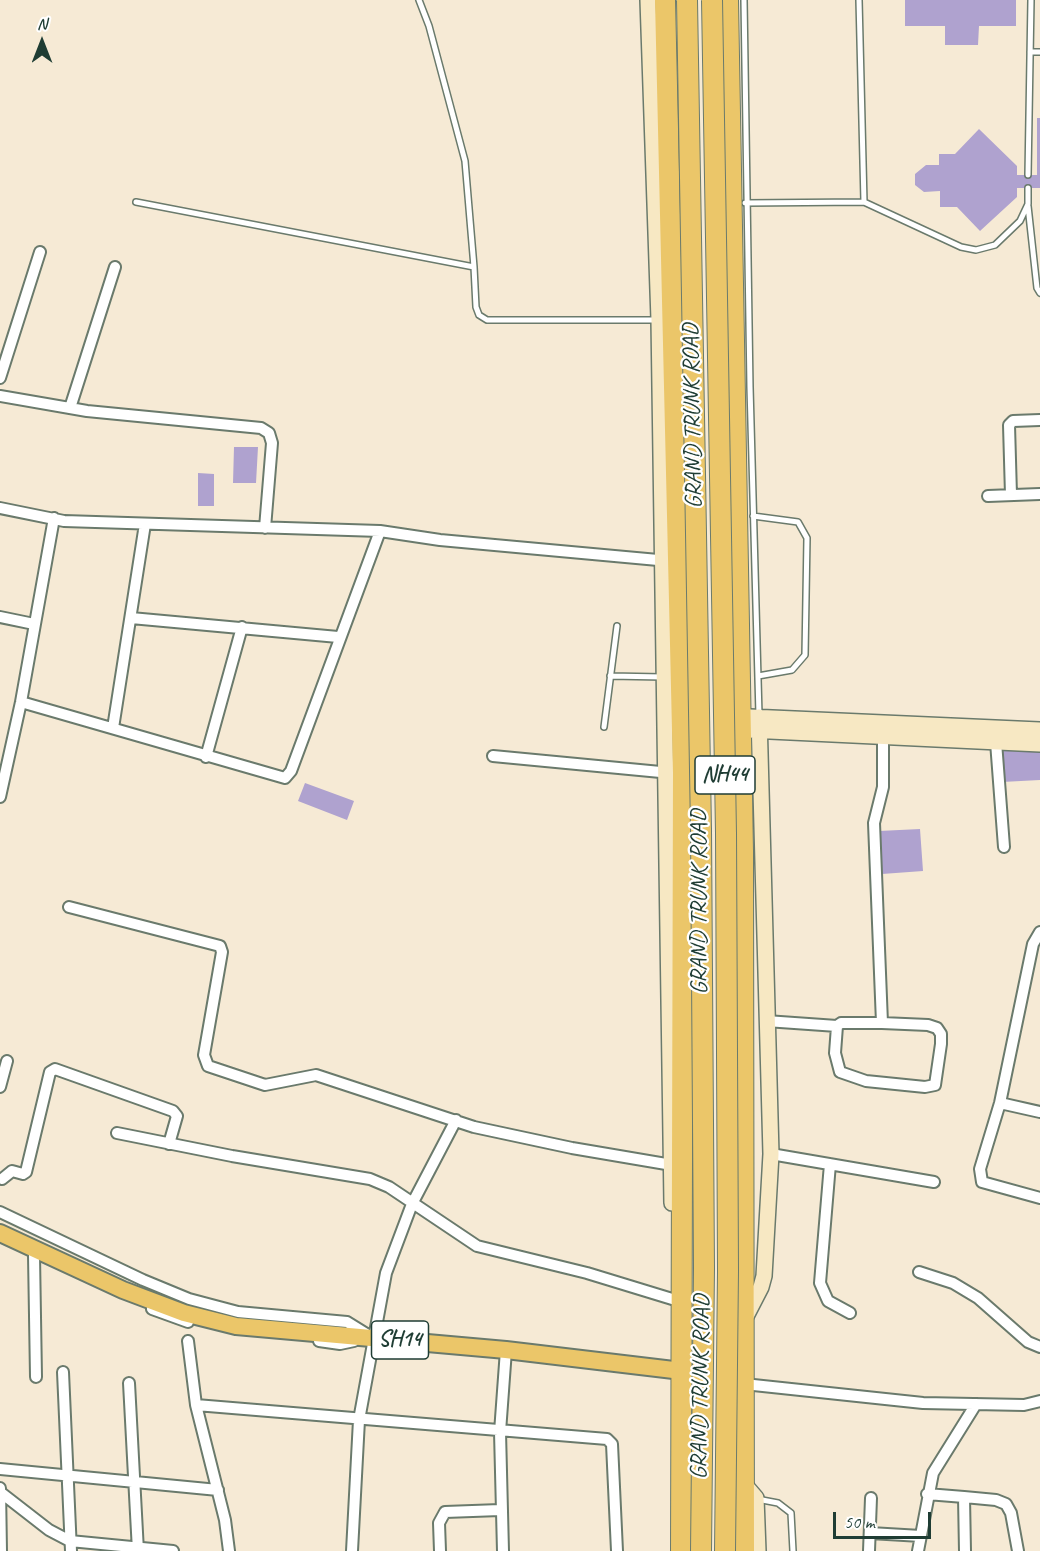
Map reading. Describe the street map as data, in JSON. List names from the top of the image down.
{
  "streets": {
    "highway": ["GRAND TRUNK ROAD", "NH44"],
    "main road": ["SH14"]
  },
  "scale_bar": "50 m",
  "north": "top"
}
